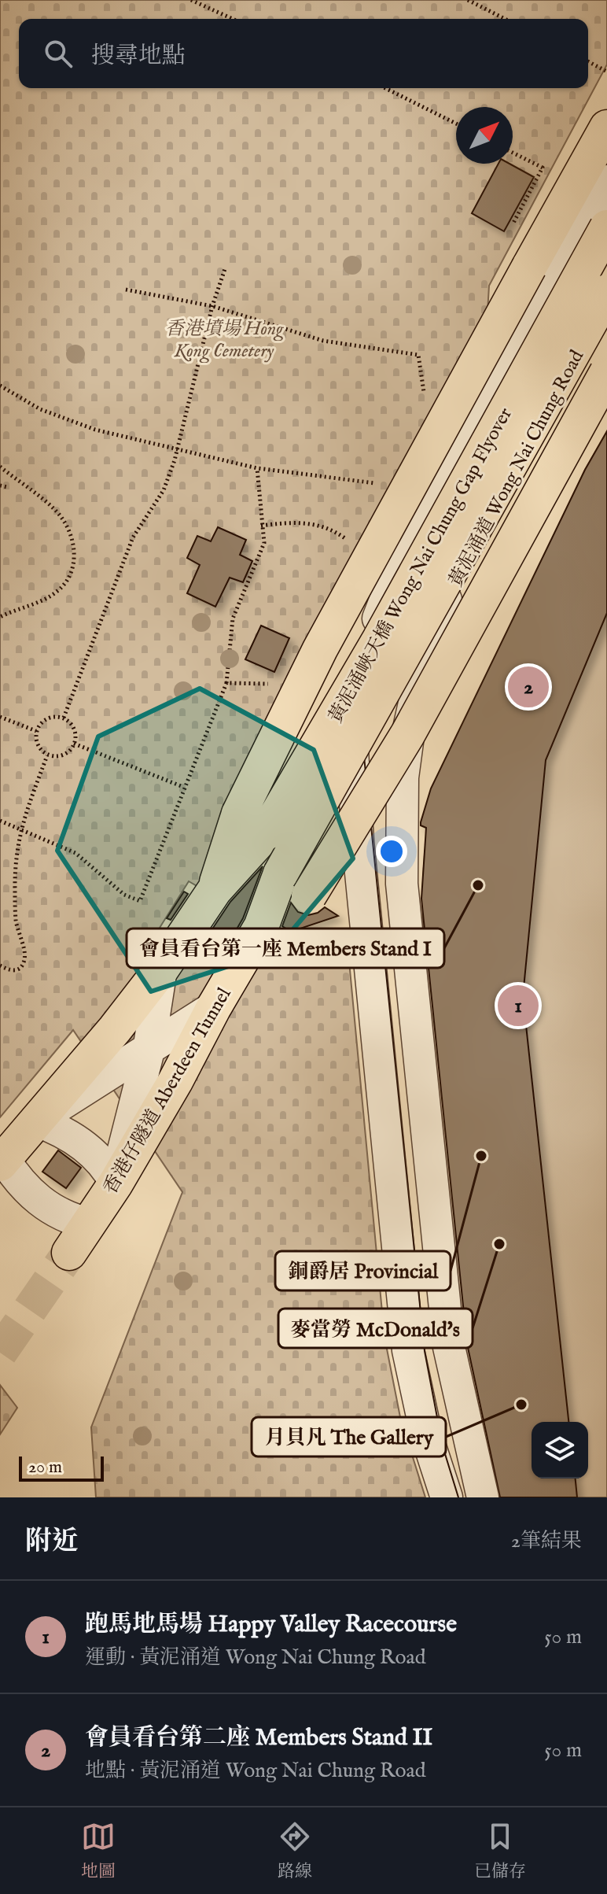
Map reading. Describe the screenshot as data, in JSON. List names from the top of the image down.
{
  "streets": {
    "highway": ["黃泥涌峽天橋 Wong Nai Chung Gap Flyover", "香港仔隧道 Aberdeen Tunnel"],
    "street": ["黃泥涌道 Wong Nai Chung Road"]
  },
  "crossings": [
    ["黃泥涌峽天橋 Wong Nai Chung Gap Flyover", "香港仔隧道 Aberdeen Tunnel"]
  ],
  "parks": ["香港墳場 Hong Kong Cemetery"],
  "places": [
    "會員看台第一座 Members Stand I",
    "銅爵居 Provincial",
    "麥當勞 McDonald's",
    "月貝凡 The Gallery"
  ],
  "scale_bar": "20 m",
  "north": "top right",
  "page": {
    "search": "搜尋地點",
    "pins": ["2", "1"],
    "scale": "20 m",
    "heading": ["附近", "2筆結果"],
    "list": [
      {
        "mark": "1",
        "name": "跑馬地馬場 Happy Valley Racecourse",
        "note": "運動 · 黃泥涌道 Wong Nai Chung Road",
        "value": "50 m"
      },
      {
        "mark": "2",
        "name": "會員看台第二座 Members Stand II",
        "note": "地點 · 黃泥涌道 Wong Nai Chung Road",
        "value": "50 m"
      }
    ],
    "nav": ["地圖", "路線", "已儲存"]
  }
}
